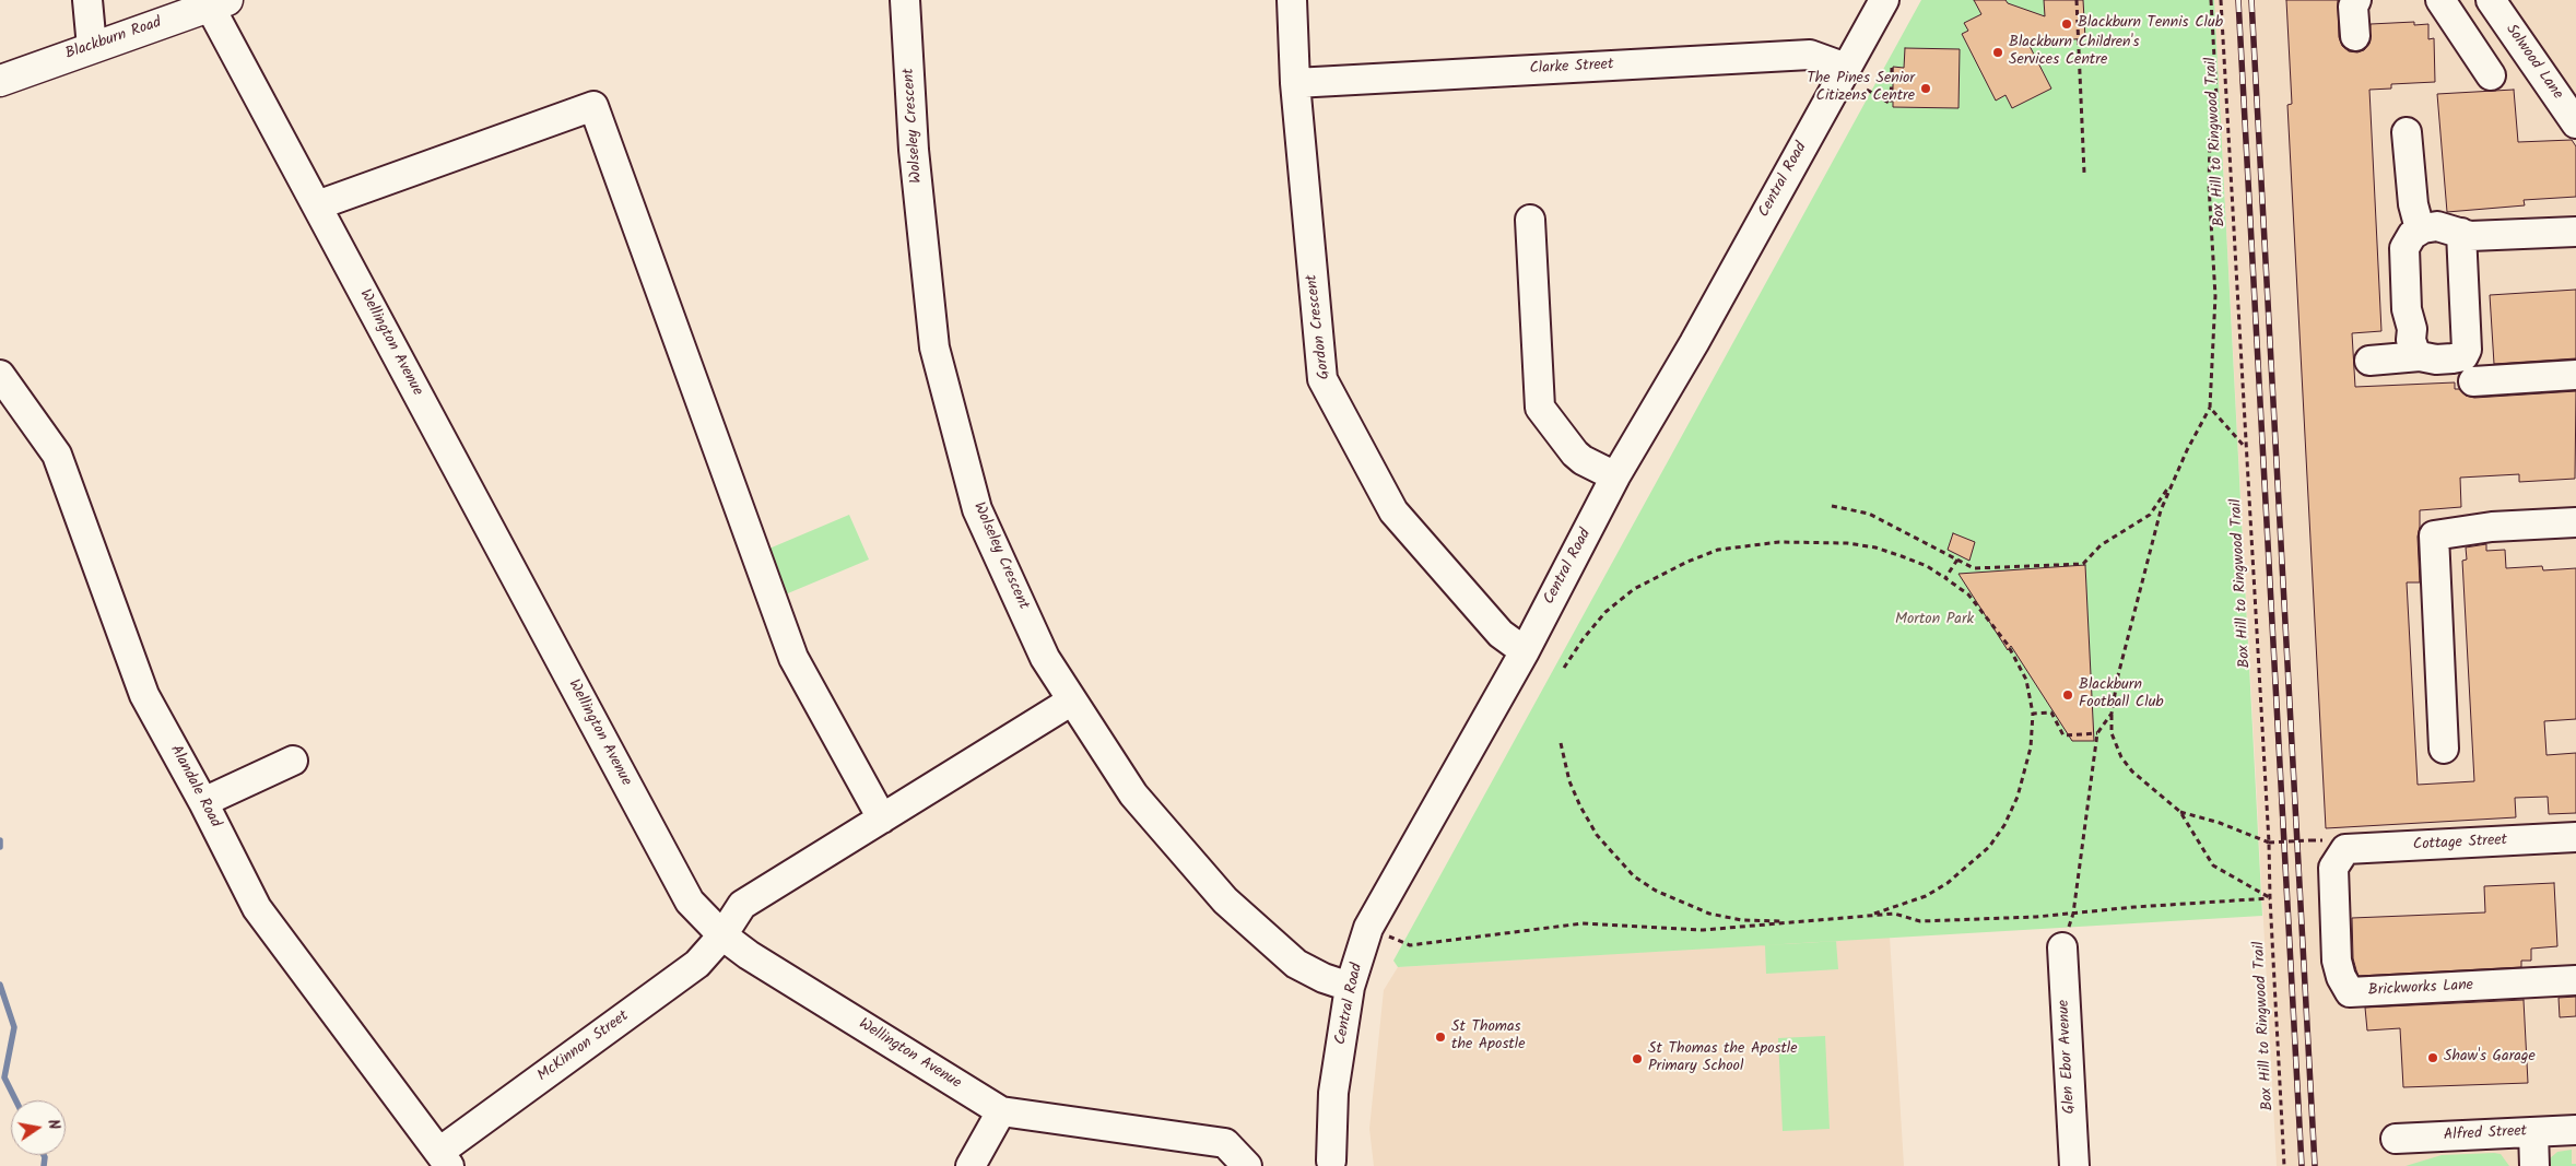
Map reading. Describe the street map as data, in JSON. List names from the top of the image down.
{
  "streets": {
    "main road": ["Blackburn Road"],
    "street": [
      "Solwood Lane",
      "Clarke Street",
      "Wolseley Crescent",
      "Central Road",
      "Gordon Crescent",
      "Wellington Avenue",
      "Alandale Road",
      "Cottage Street",
      "Brickworks Lane",
      "McKinnon Street",
      "Glen Ebor Avenue",
      "Alfred Street"
    ],
    "path": ["Box Hill to Ringwood Trail"]
  },
  "crossings": [
    ["Blackburn Road", "Wellington Avenue"],
    ["Clarke Street", "Central Road"],
    ["Clarke Street", "Gordon Crescent"],
    ["Wolseley Crescent", "Central Road"],
    ["Wolseley Crescent", "McKinnon Street"],
    ["Central Road", "Gordon Crescent"],
    ["Wellington Avenue", "McKinnon Street"],
    ["Alandale Road", "McKinnon Street"],
    ["Cottage Street", "Brickworks Lane"]
  ],
  "parks": ["Morton Park"],
  "places": [
    "Blackburn Tennis Club",
    "Blackburn Children's Services Centre",
    "The Pines Senior Citizens Centre",
    "Blackburn Football Club",
    "St Thomas the Apostle",
    "Shaw's Garage",
    "St Thomas the Apostle Primary School"
  ],
  "north": "right"
}
